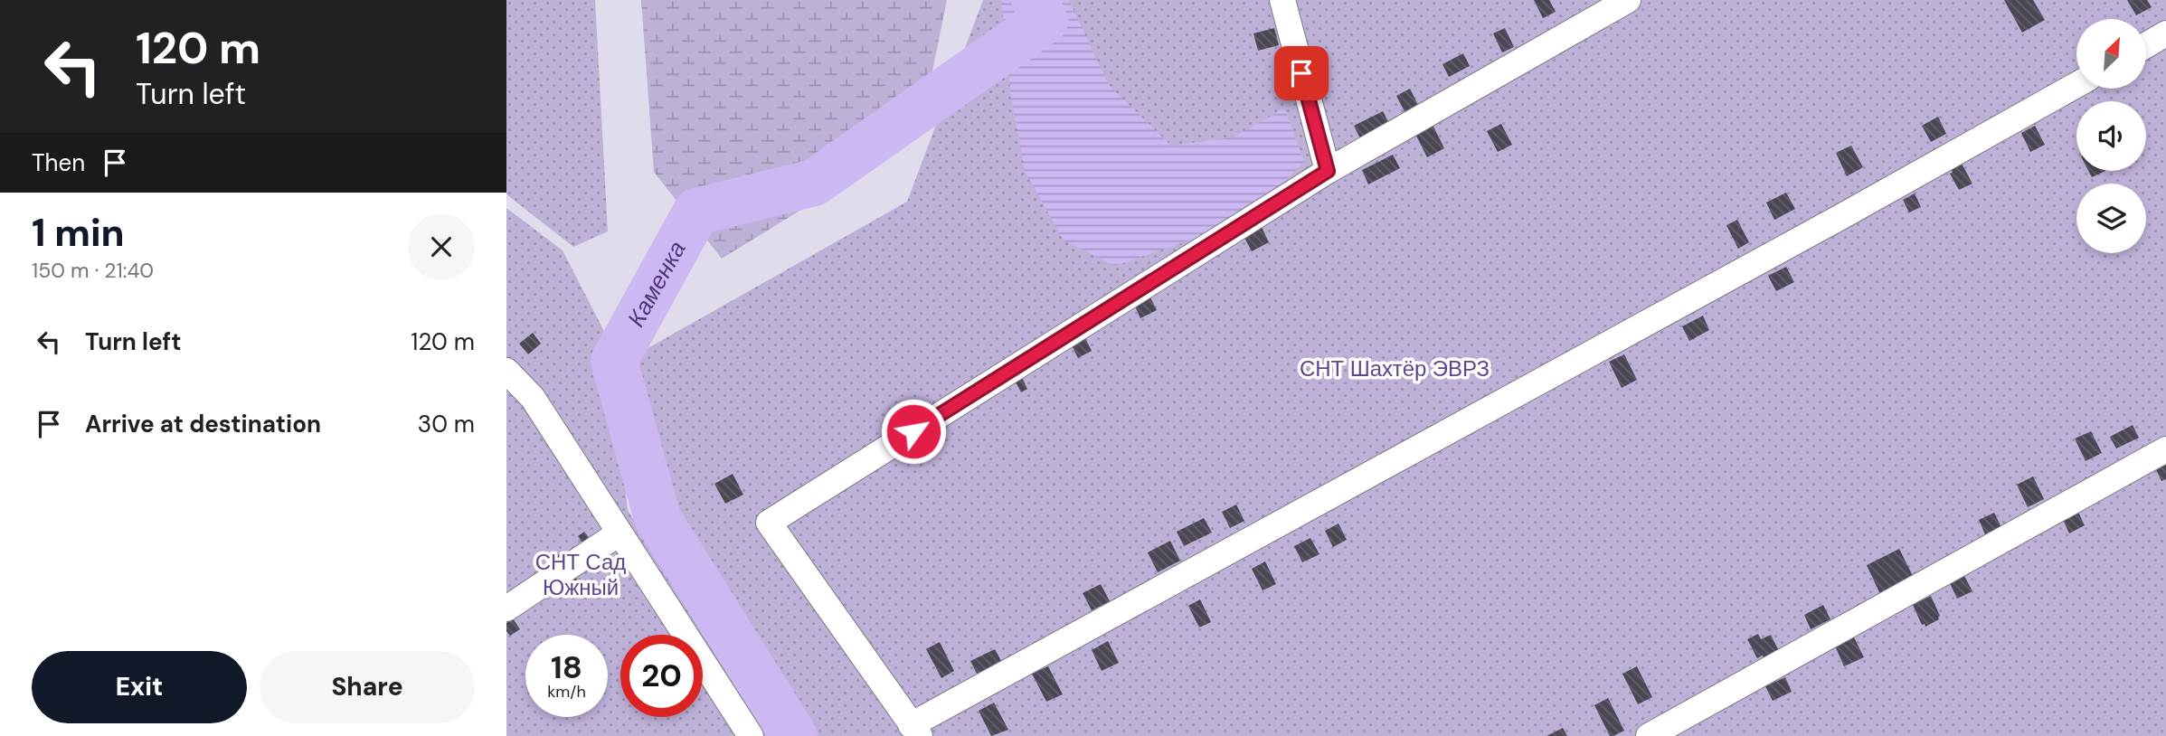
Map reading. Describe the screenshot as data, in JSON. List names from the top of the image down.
{
  "water": ["Каменка"],
  "parks": ["СНТ Шахтёр ЭВРЗ", "СНТ Сад Южный"],
  "north": "top right",
  "page": {
    "turn": ["120 m", "Turn left"],
    "then": "Then",
    "heading": ["1 min", "150 m · 21:40"],
    "list": [
      {
        "name": "Turn left",
        "value": "120 m"
      },
      {
        "name": "Arrive at destination",
        "value": "30 m"
      }
    ],
    "speed": "18 km/h",
    "limit": "20",
    "buttons": ["Exit", "Share"]
  }
}
